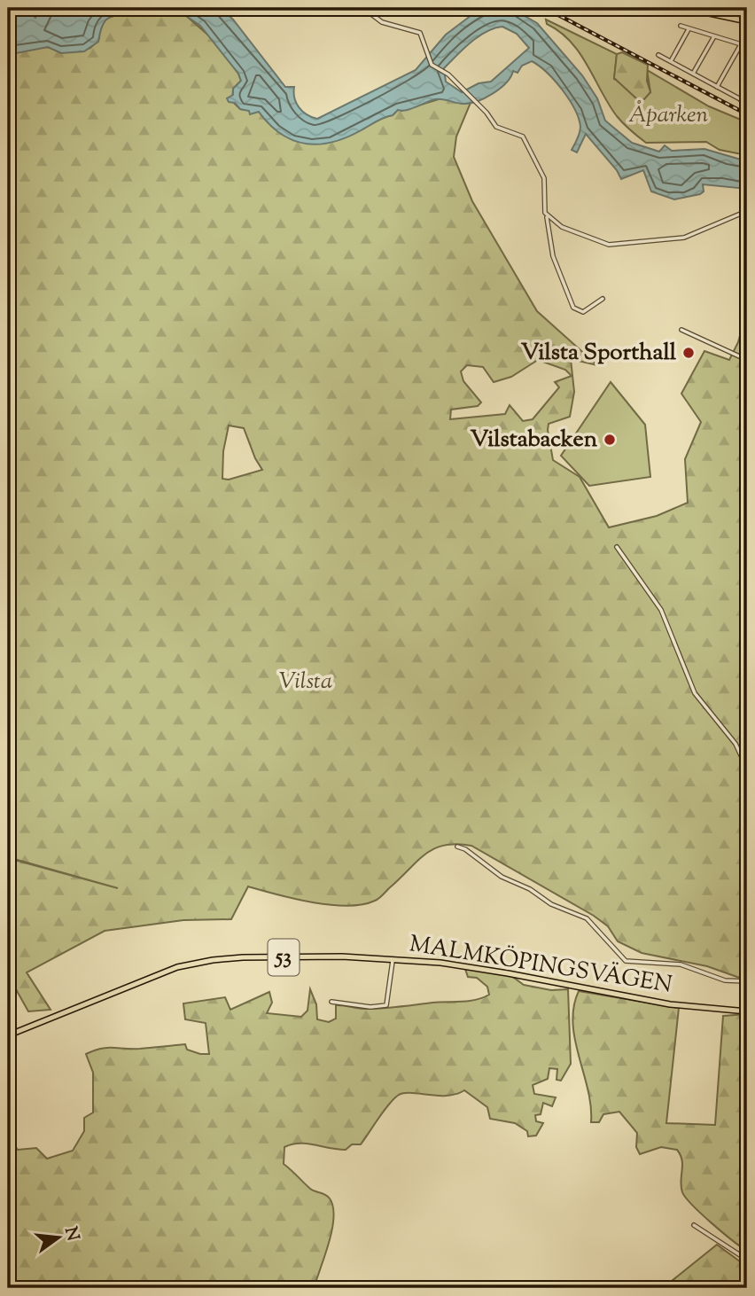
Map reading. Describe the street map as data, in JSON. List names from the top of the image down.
{
  "streets": {
    "main road": ["53", "MALMKÖPINGSVÄGEN"]
  },
  "parks": ["Åparken", "Vilsta"],
  "places": ["Vilsta Sporthall", "Vilstabacken"],
  "north": "right"
}
